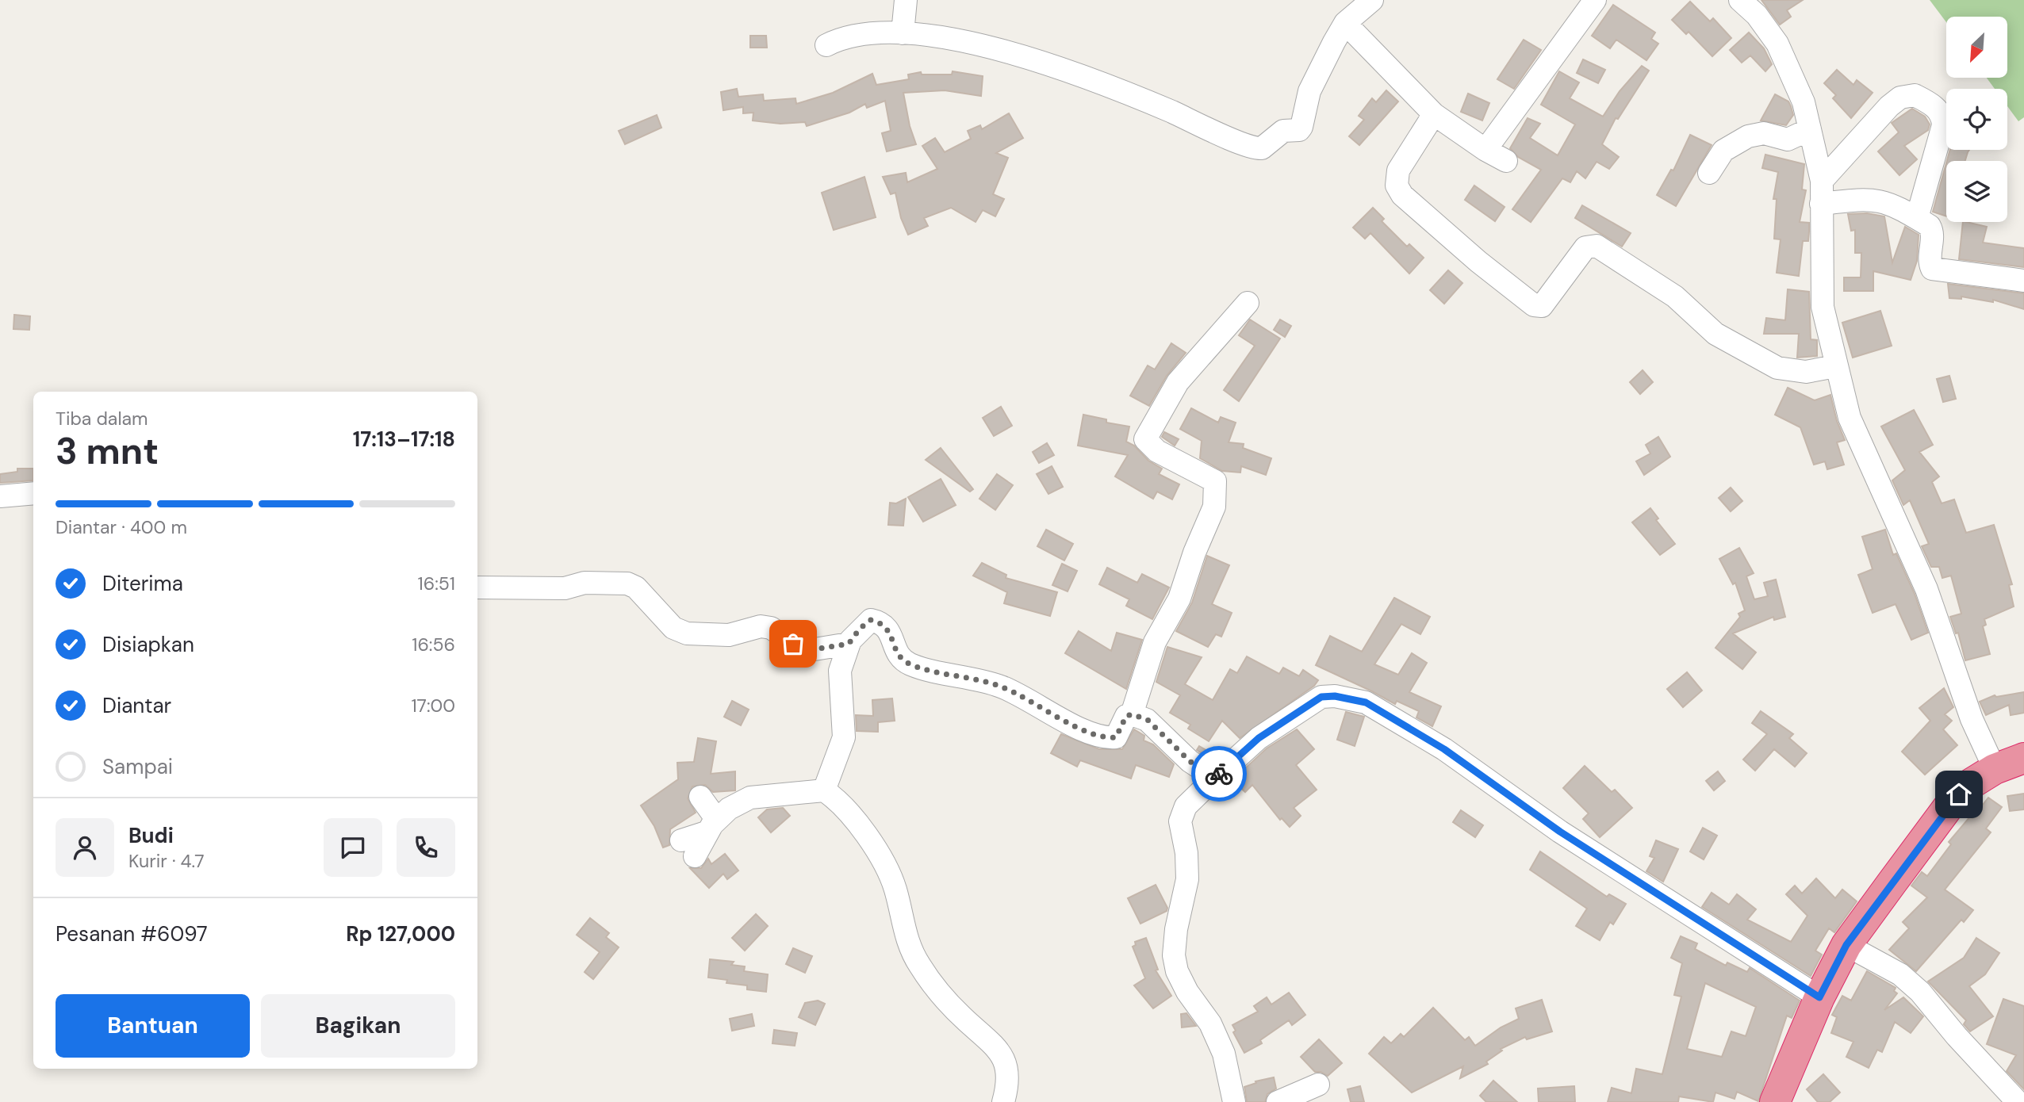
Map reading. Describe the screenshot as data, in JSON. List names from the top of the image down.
{
  "north": "bottom left",
  "page": {
    "heading": ["3 mnt", "Tiba dalam", "17:13–17:18"],
    "panel": [
      "Budi",
      "Kurir · 4.7",
      "Pesanan #6097",
      "Rp 127,000"
    ],
    "bar": "Diantar · 400 m",
    "list": [
      ["Diterima", "16:51"],
      ["Disiapkan", "16:56"],
      ["Diantar", "17:00"],
      "Sampai"
    ],
    "buttons": ["Bantuan", "Bagikan"]
  }
}
